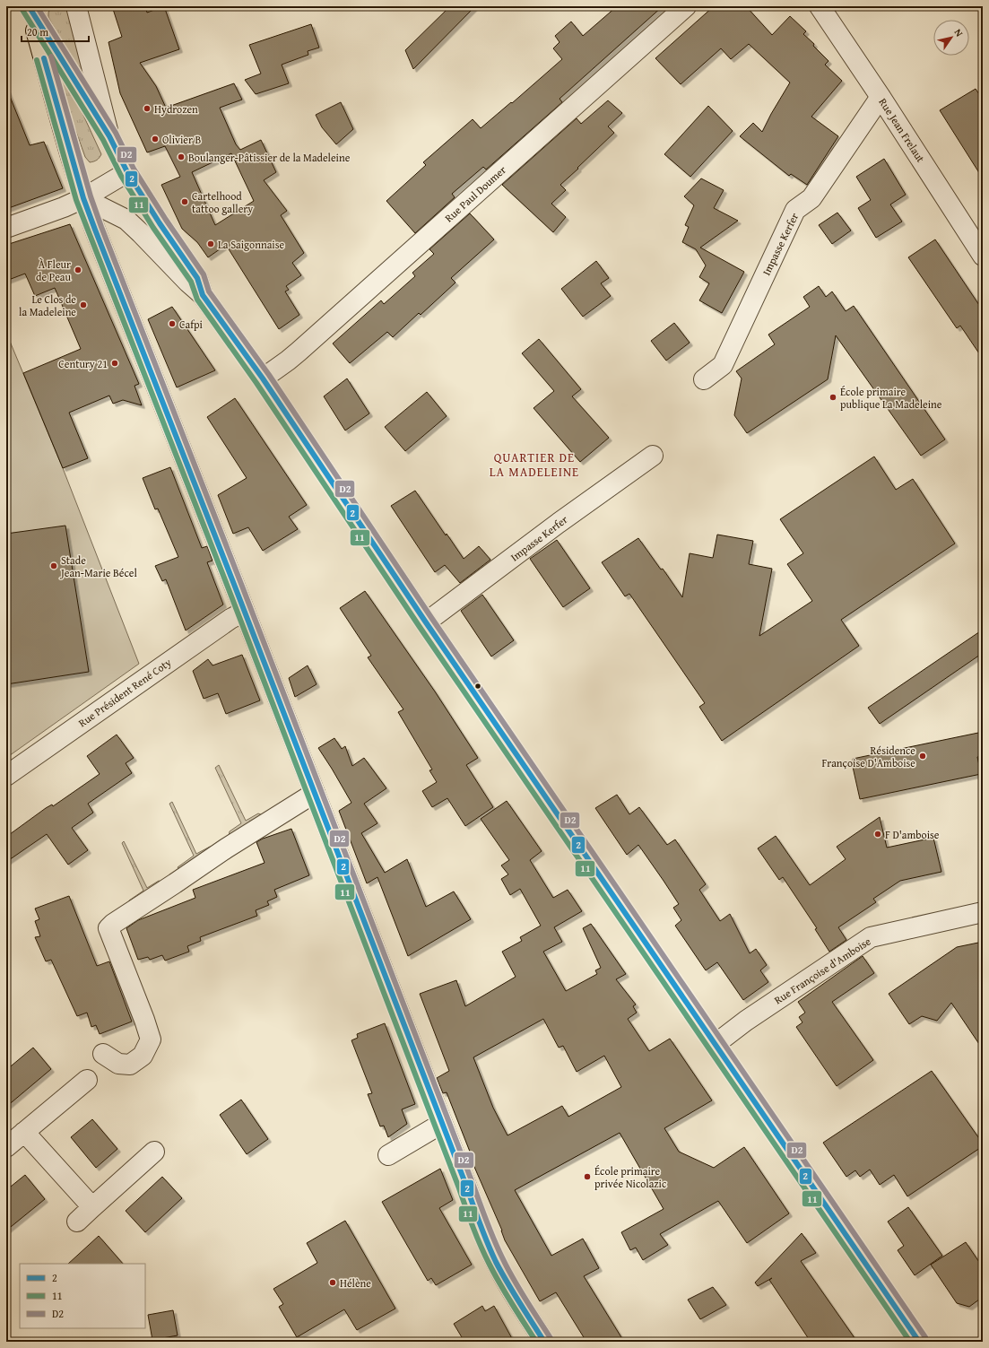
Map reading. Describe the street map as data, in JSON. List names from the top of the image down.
{
  "streets": {
    "street": [
      "Rue Jean Frelaut",
      "Rue Paul Doumer",
      "Impasse Kerfer",
      "Rue Président René Coty",
      "Rue Françoise d'Amboise"
    ]
  },
  "crossings": [
    ["Rue Jean Frelaut", "Impasse Kerfer"]
  ],
  "districts": ["QUARTIER DE LA MADELEINE"],
  "places": [
    "Hydrozen",
    "Olivier B",
    "Boulanger-Pâtissier de la Madeleine",
    "Cartelhood tattoo gallery",
    "La Saigonnaise",
    "À Fleur de Peau",
    "Le Clos de la Madeleine",
    "Cafpi",
    "Century 21",
    "École primaire publique La Madeleine",
    "Stade Jean-Marie Bécel",
    "Résidence Françoise D'Amboise",
    "F D'amboise",
    "École primaire privée Nicolazic",
    "Hélène"
  ],
  "lines": ["transit line 2", "transit line D2", "transit line 11"],
  "legend": ["2", "11", "D2"],
  "scale_bar": "20 m",
  "north": "top right"
}
